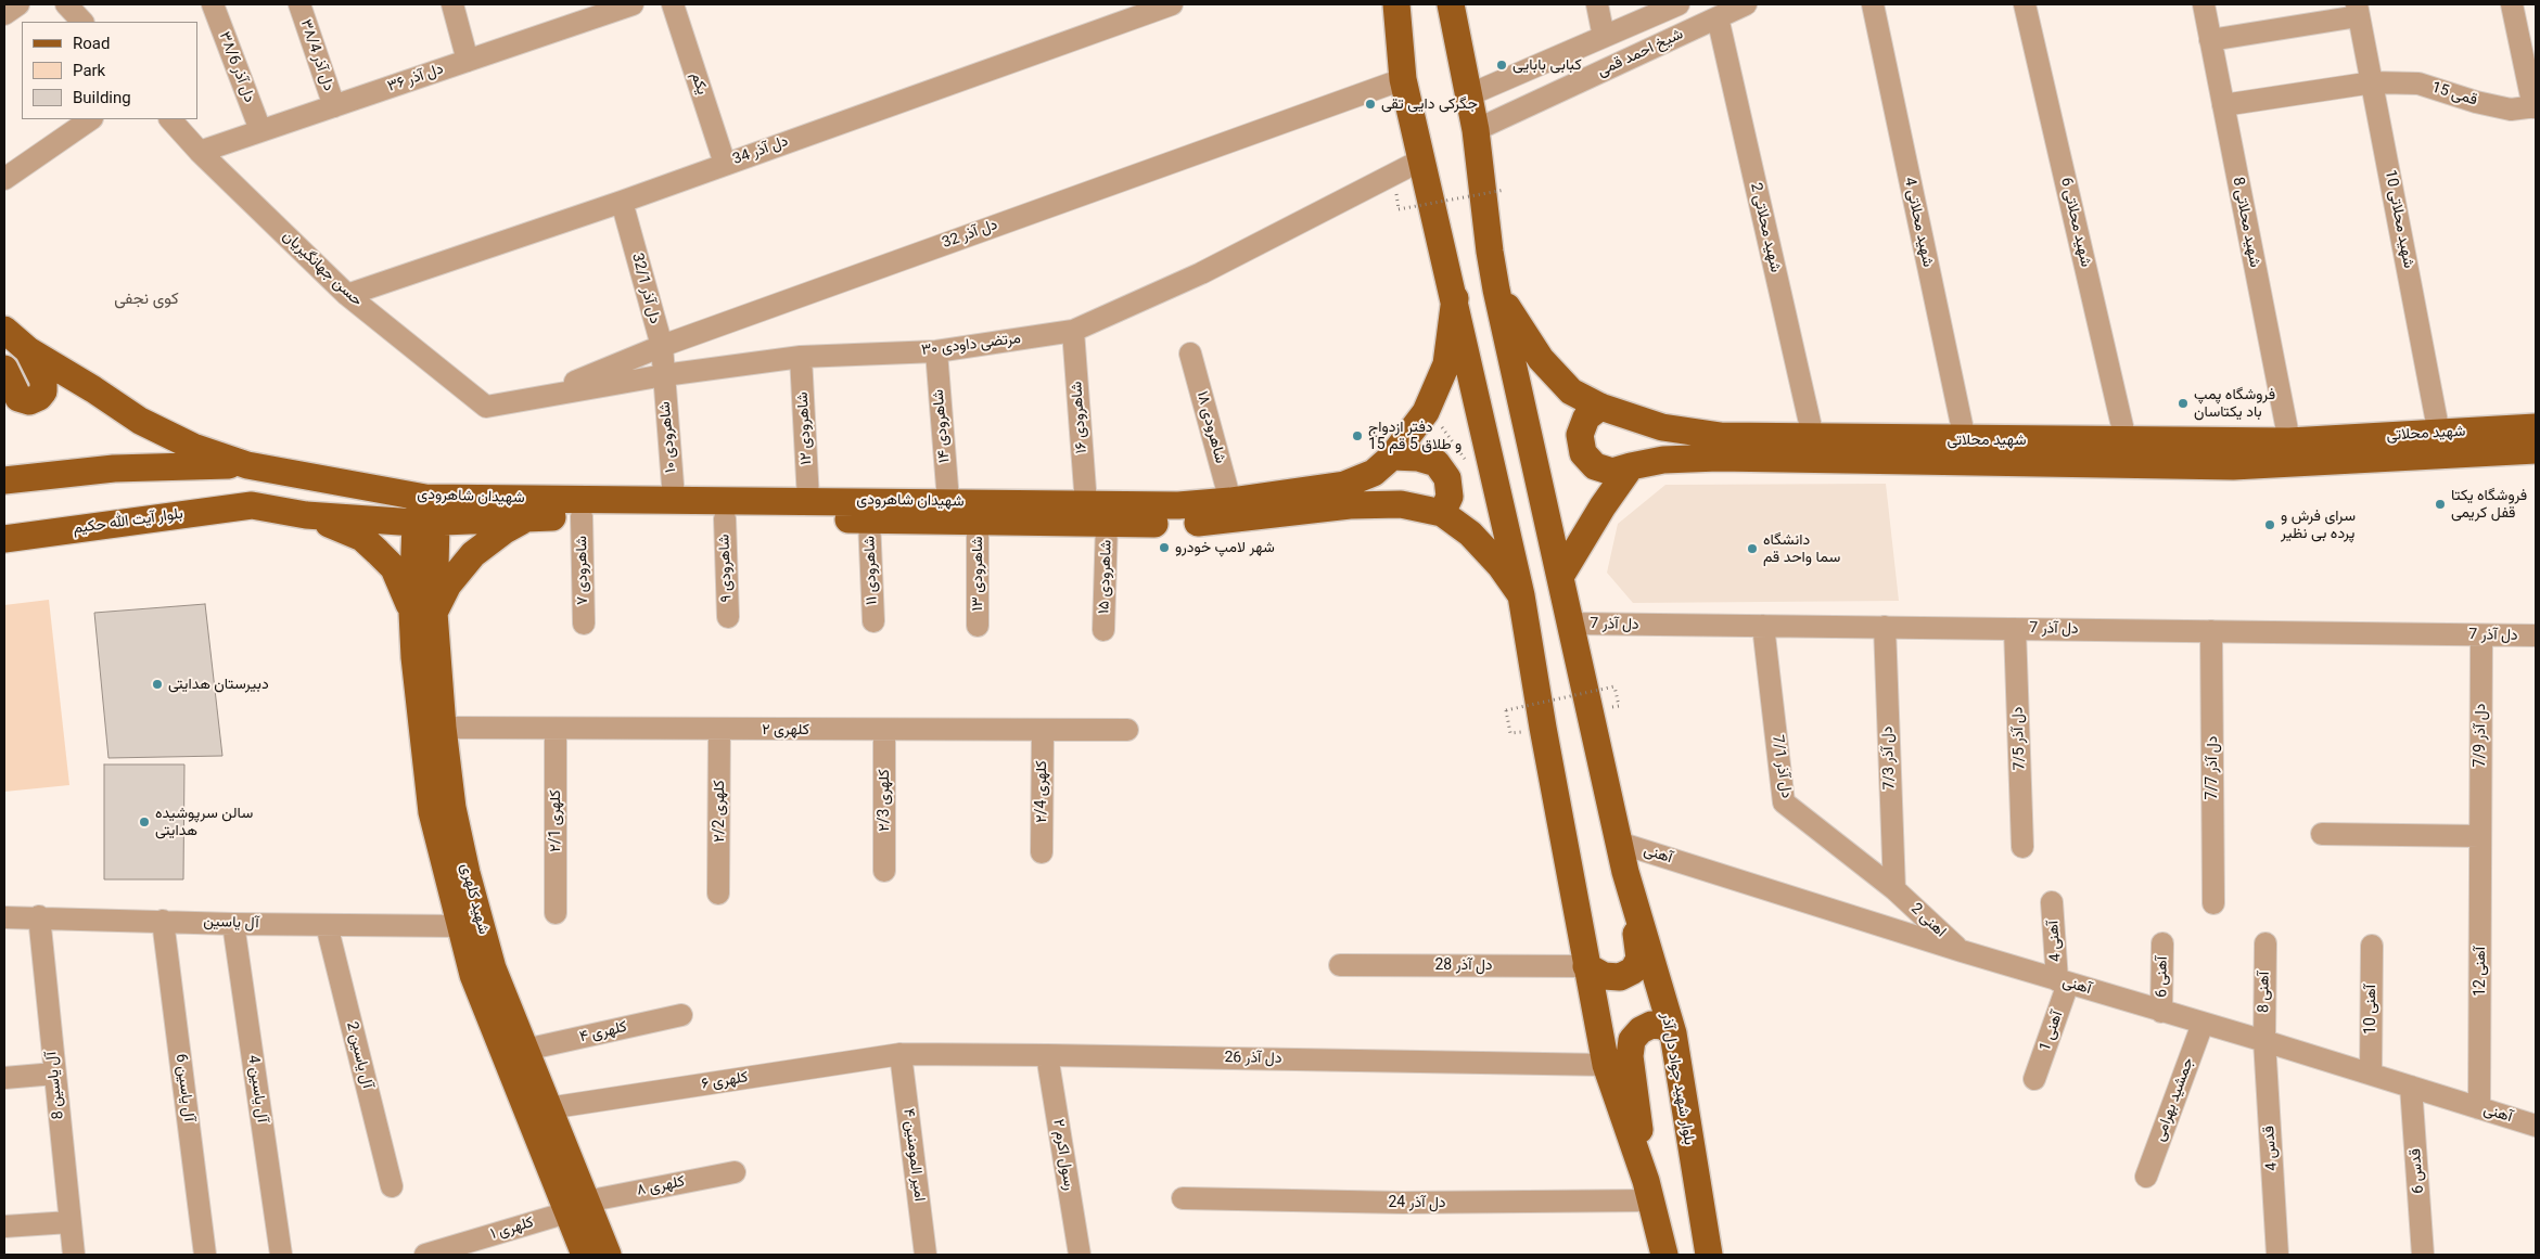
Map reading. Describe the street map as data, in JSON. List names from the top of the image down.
{
  "streets": {
    "main road": [
      "شهید محلاتی",
      "شهیدان شاهرودی",
      "بلوار آیت الله حکیم",
      "شهید کلهری",
      "بلوار شهید جواد دل آذر"
    ],
    "street": [
      "شیخ احمد قمی",
      "دل آذر ۳۸/4",
      "دل آذر ۳۸/6",
      "دل آذر ۳۶",
      "یکم",
      "قمی 15",
      "دل آذر 34",
      "شهید محلاتی 10",
      "شهید محلاتی 4",
      "شهید محلاتی 6",
      "شهید محلاتی 8",
      "شهید محلاتی 2",
      "دل آذر 32",
      "حسن جهانگیریان",
      "دل آذر 32/1",
      "۳۰ مرتضی داودی",
      "شاهرودی ۱۶",
      "شاهرودی ۱۴",
      "شاهرودی ۱۸",
      "شاهرودی ۱۲",
      "شاهرودی ۱۰",
      "۹ شاهرودی",
      "۷ شاهرودی",
      "۱۱ شاهرودی",
      "۱۳ شاهرودی",
      "۱۵ شاهرودی",
      "دل آذر 7",
      "کلهری ۲",
      "دل آذر 7/9",
      "دل آذر 7/5",
      "دل آذر 7/3",
      "دل آذر 7/1",
      "دل آذر 7/7",
      "کلهری ۲/4",
      "کلهری ۲/3",
      "کلهری ۲/2",
      "کلهری ۲/1",
      "آهنی",
      "اهنی 2",
      "آل یاسین",
      "آهنی 4",
      "دل آذر 28",
      "آهنی 12",
      "آهنی 6",
      "آهنی 8",
      "آهنی 10",
      "آهنی 1",
      "کلهری ۴",
      "آل یاسین 2",
      "دل آذر 26",
      "کلهری ۶",
      "آل یاسین 8",
      "آل یاسین 6",
      "آل یاسین 4",
      "جمشید بهرامی",
      "قدس 4",
      "امیر المومنین ۴",
      "رسول اکرم ۲",
      "قدس 6",
      "کلهری ۸",
      "دل آذر 24",
      "کلهری ۱"
    ]
  },
  "crossings": [
    ["شیخ احمد قمی", "شهید محلاتی 2"],
    ["شیخ احمد قمی", "بلوار شهید جواد دل آذر"],
    ["دل آذر ۳۸/4", "دل آذر ۳۶"],
    ["دل آذر ۳۸/6", "دل آذر ۳۶"],
    ["دل آذر ۳۶", "حسن جهانگیریان"],
    ["یکم", "دل آذر 34"],
    ["قمی 15", "شهید محلاتی 10"],
    ["قمی 15", "شهید محلاتی 8"],
    ["دل آذر 34", "حسن جهانگیریان"],
    ["دل آذر 34", "دل آذر 32/1"],
    ["شهید محلاتی 10", "شهید محلاتی"],
    ["شهید محلاتی 4", "شهید محلاتی"],
    ["شهید محلاتی 6", "شهید محلاتی"],
    ["شهید محلاتی 8", "شهید محلاتی"],
    ["شهید محلاتی 2", "شهید محلاتی"],
    ["دل آذر 32", "دل آذر 32/1"],
    ["دل آذر 32", "۳۰ مرتضی داودی"],
    ["حسن جهانگیریان", "۳۰ مرتضی داودی"],
    ["دل آذر 32/1", "۳۰ مرتضی داودی"],
    ["دل آذر 32/1", "شاهرودی ۱۰"],
    ["۳۰ مرتضی داودی", "شاهرودی ۱۶"],
    ["۳۰ مرتضی داودی", "شاهرودی ۱۴"],
    ["۳۰ مرتضی داودی", "شاهرودی ۱۲"],
    ["۳۰ مرتضی داودی", "شاهرودی ۱۰"],
    ["شاهرودی ۱۶", "شهیدان شاهرودی"],
    ["شاهرودی ۱۴", "شهیدان شاهرودی"],
    ["شاهرودی ۱۸", "شهیدان شاهرودی"],
    ["شاهرودی ۱۲", "شهیدان شاهرودی"],
    ["شهید محلاتی", "بلوار شهید جواد دل آذر"],
    ["شاهرودی ۱۰", "شهیدان شاهرودی"],
    ["شهیدان شاهرودی", "بلوار آیت الله حکیم"],
    ["شهیدان شاهرودی", "۹ شاهرودی"],
    ["شهیدان شاهرودی", "۷ شاهرودی"],
    ["شهیدان شاهرودی", "۱۱ شاهرودی"],
    ["شهیدان شاهرودی", "۱۳ شاهرودی"],
    ["شهیدان شاهرودی", "۱۵ شاهرودی"],
    ["شهیدان شاهرودی", "شهید کلهری"],
    ["دل آذر 7", "دل آذر 7/9"],
    ["دل آذر 7", "دل آذر 7/5"],
    ["دل آذر 7", "دل آذر 7/3"],
    ["دل آذر 7", "دل آذر 7/1"],
    ["دل آذر 7", "دل آذر 7/7"],
    ["دل آذر 7", "بلوار شهید جواد دل آذر"],
    ["کلهری ۲", "کلهری ۲/4"],
    ["کلهری ۲", "کلهری ۲/3"],
    ["کلهری ۲", "کلهری ۲/2"],
    ["کلهری ۲", "کلهری ۲/1"],
    ["کلهری ۲", "شهید کلهری"],
    ["دل آذر 7/9", "آهنی 12"],
    ["دل آذر 7/3", "دل آذر 7/1"],
    ["دل آذر 7/3", "اهنی 2"],
    ["دل آذر 7/1", "اهنی 2"],
    ["آهنی", "اهنی 2"],
    ["آهنی", "آهنی 4"],
    ["آهنی", "آهنی 12"],
    ["آهنی", "آهنی 6"],
    ["آهنی", "آهنی 8"],
    ["آهنی", "آهنی 10"],
    ["آهنی", "آهنی 1"],
    ["آهنی", "بلوار شهید جواد دل آذر"],
    ["آهنی", "جمشید بهرامی"],
    ["آهنی", "قدس 4"],
    ["آهنی", "قدس 6"],
    ["شهید کلهری", "آل یاسین"],
    ["شهید کلهری", "کلهری ۴"],
    ["شهید کلهری", "کلهری ۶"],
    ["شهید کلهری", "کلهری ۸"],
    ["شهید کلهری", "کلهری ۱"],
    ["آل یاسین", "آل یاسین 2"],
    ["آل یاسین", "آل یاسین 8"],
    ["آل یاسین", "آل یاسین 6"],
    ["آل یاسین", "آل یاسین 4"],
    ["آهنی 4", "آهنی 1"],
    ["آهنی 8", "قدس 4"],
    ["دل آذر 26", "کلهری ۶"],
    ["دل آذر 26", "امیر المومنین ۴"],
    ["دل آذر 26", "رسول اکرم ۲"],
    ["کلهری ۶", "امیر المومنین ۴"],
    ["کلهری ۸", "کلهری ۱"]
  ],
  "districts": ["کوی نجفی"],
  "places": [
    "کبابی بابایی",
    "جگرکی دایی تقی",
    "فروشگاه پمپ باد یکتاسان",
    "دفتر ازدواج 15 و طلاق 5 قم",
    "فروشگاه یکتا قفل کریمی",
    "سرای فرش و پرده بی نظیر",
    "شهر لامپ خودرو",
    "دانشگاه سما واحد قم",
    "دبیرستان هدایتی",
    "سالن سرپوشیده هدایتی"
  ],
  "legend": ["Road", "Park", "Building"]
}
